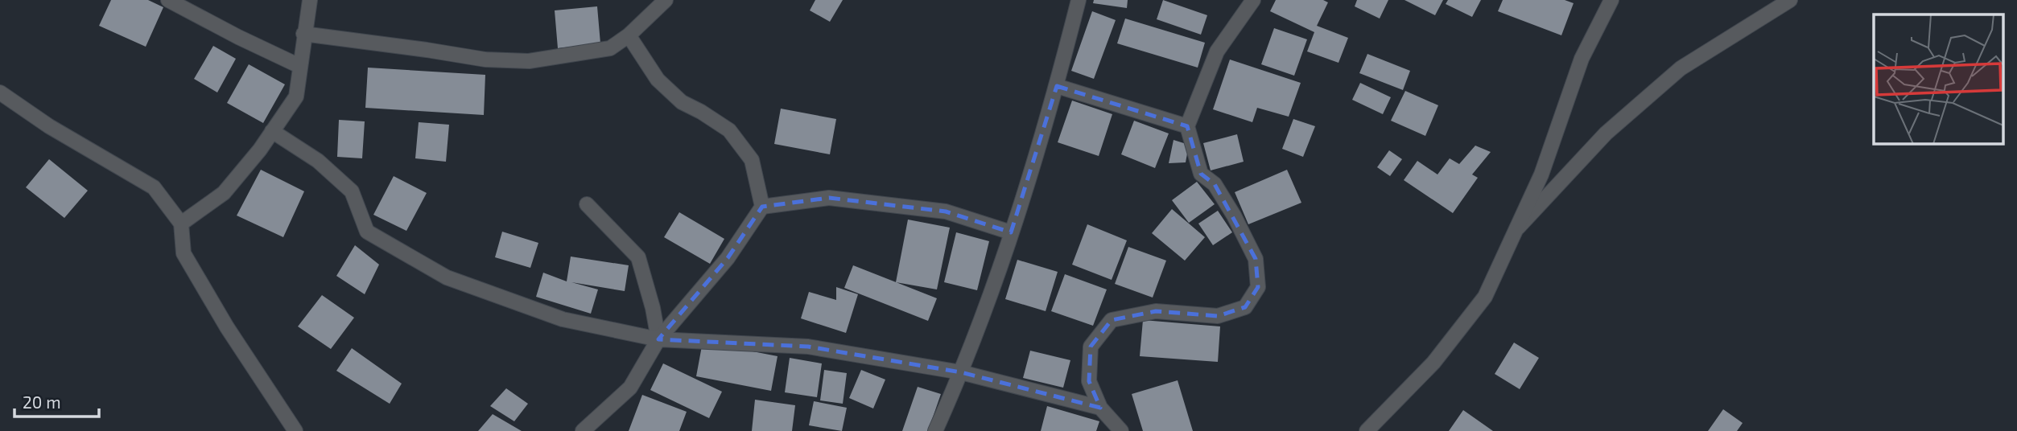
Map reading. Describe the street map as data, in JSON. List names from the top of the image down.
{
  "scale_bar": "20 m"
}
